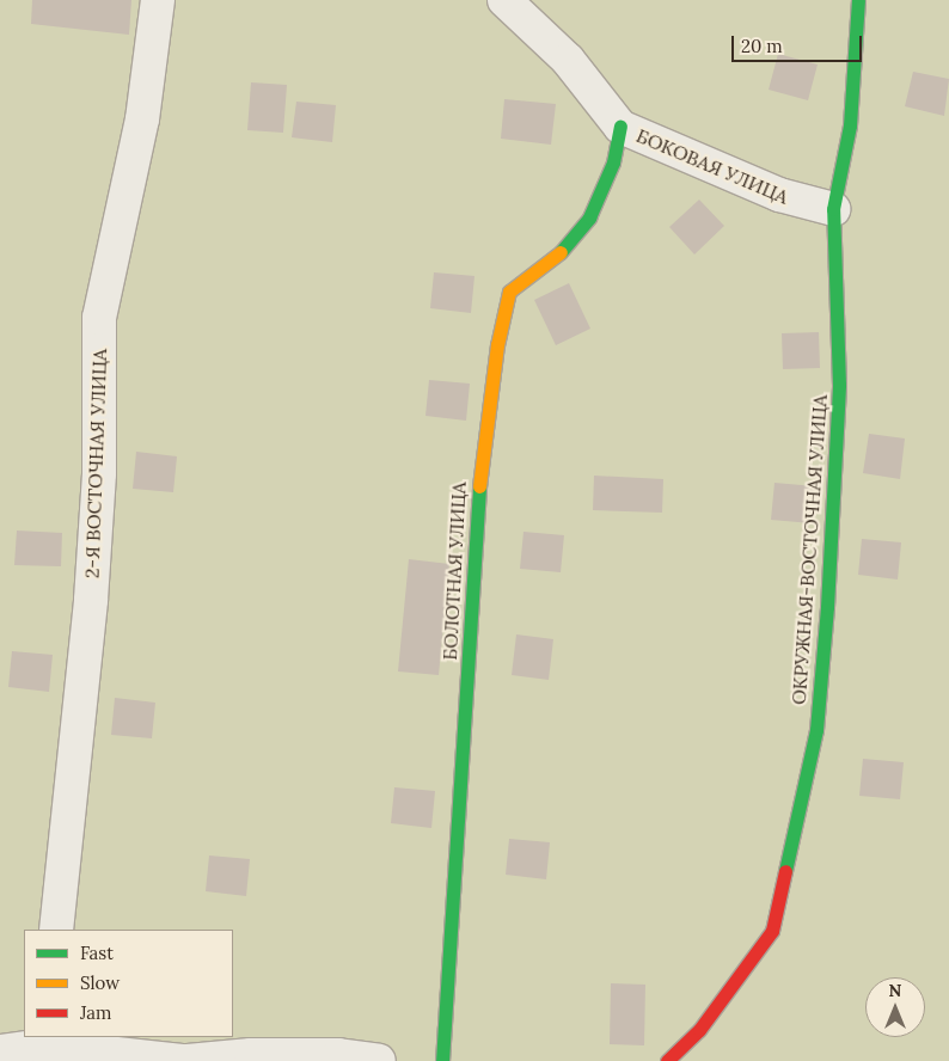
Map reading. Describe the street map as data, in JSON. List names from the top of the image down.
{
  "streets": {
    "street": [
      "БОКОВАЯ УЛИЦА",
      "2-Я ВОСТОЧНАЯ УЛИЦА",
      "ОКРУЖНАЯ-ВОСТОЧНАЯ УЛИЦА",
      "БОЛОТНАЯ УЛИЦА"
    ]
  },
  "crossings": [
    ["БОКОВАЯ УЛИЦА", "ОКРУЖНАЯ-ВОСТОЧНАЯ УЛИЦА"],
    ["БОКОВАЯ УЛИЦА", "БОЛОТНАЯ УЛИЦА"]
  ],
  "legend": ["Fast", "Slow", "Jam"],
  "scale_bar": "20 m",
  "north": "top"
}
